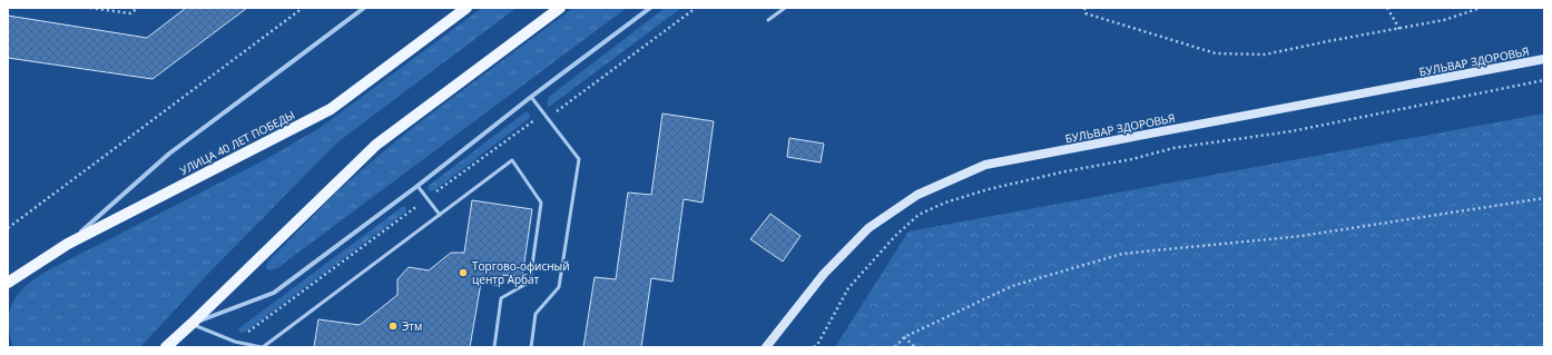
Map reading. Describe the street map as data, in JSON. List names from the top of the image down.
{
  "streets": {
    "main road": ["УЛИЦА 40 ЛЕТ ПОБЕДЫ"],
    "street": ["БУЛЬВАР ЗДОРОВЬЯ"]
  },
  "places": ["Торгово-офисный центр Арбат", "Этм"]
}
